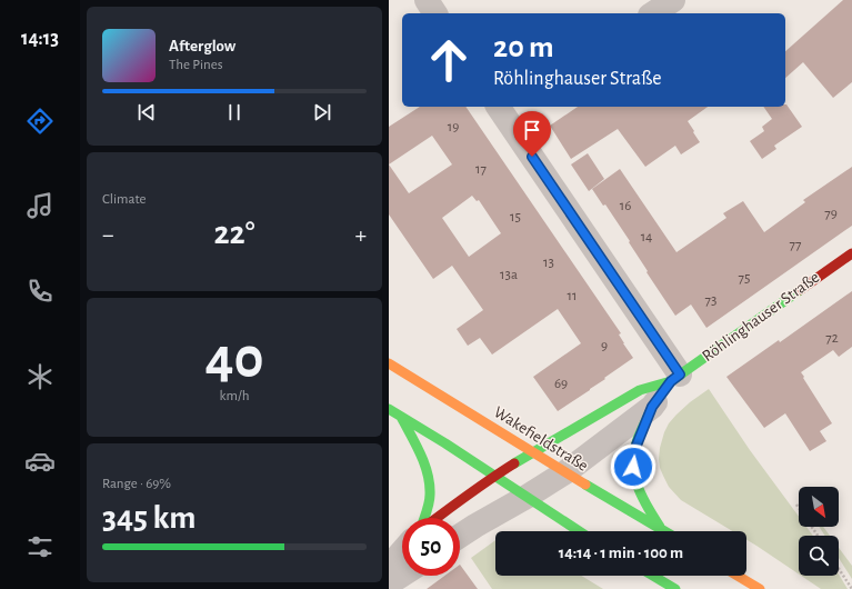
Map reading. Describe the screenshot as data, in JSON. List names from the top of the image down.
{
  "streets": {
    "main road": ["Röhlinghauser Straße", "Wakefieldstraße"]
  },
  "crossings": [
    ["Röhlinghauser Straße", "Wakefieldstraße"]
  ],
  "house_numbers": [
    "19",
    "17",
    "16",
    "79",
    "15",
    "14",
    "77",
    "13",
    "13a",
    "75",
    "11",
    "73",
    "72",
    "9",
    "69"
  ],
  "north": "bottom right",
  "page": {
    "tabs": "14:13",
    "turn": ["20 m", "Röhlinghauser Straße"],
    "song": ["Afterglow", "The Pines"],
    "tile": [
      "Climate",
      ["40", "km/h"],
      ["Range · 69%", "345 km"]
    ],
    "heat": ["−", "22°", "+"],
    "limit": "50",
    "trip": "14:14 · 1 min · 100 m"
  }
}
